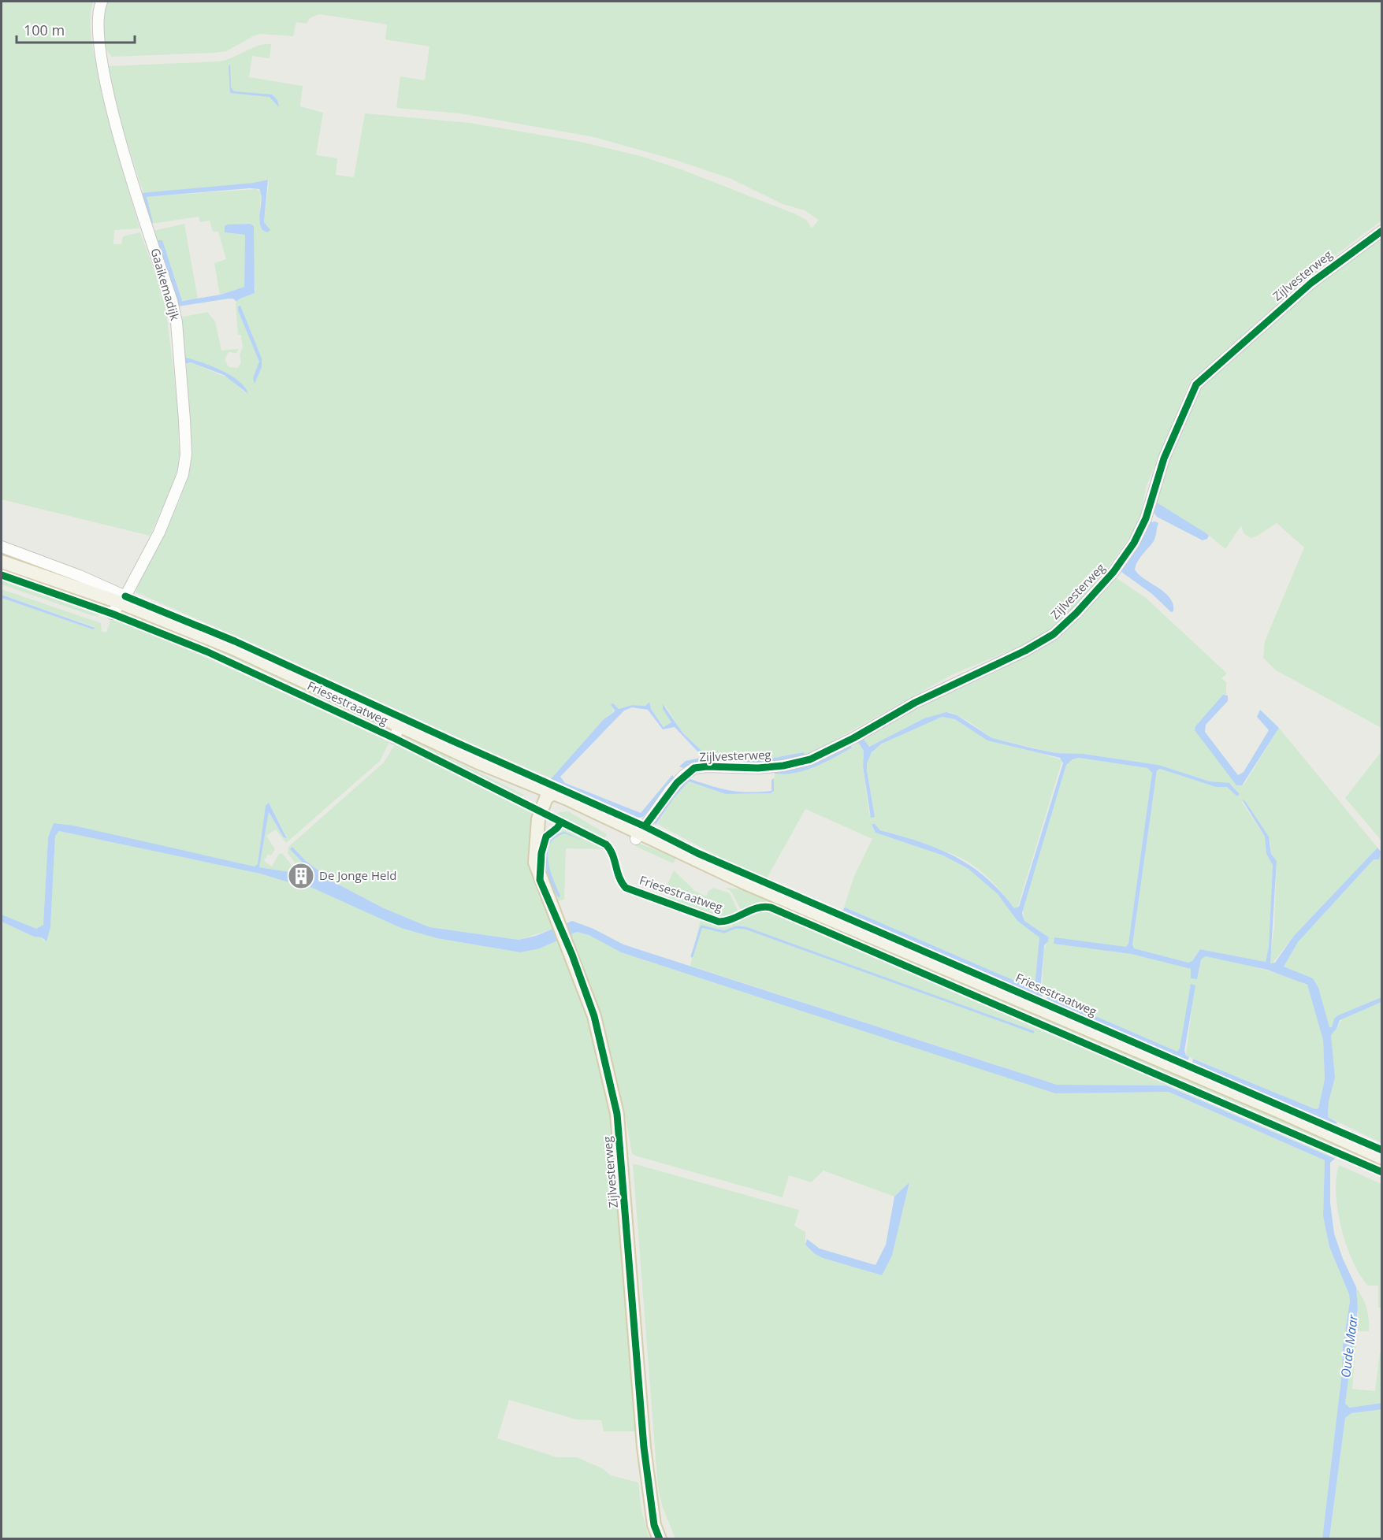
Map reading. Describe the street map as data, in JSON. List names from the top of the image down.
{
  "streets": {
    "main road": ["Zijlvesterweg", "Friesestraatweg"],
    "street": ["Gaaikemadijk"]
  },
  "crossings": [
    ["Zijlvesterweg", "Friesestraatweg"],
    ["Gaaikemadijk", "Friesestraatweg"]
  ],
  "water": ["Oude Maar"],
  "places": {
    "building": ["De Jonge Held"]
  },
  "scale_bar": "100 m"
}
